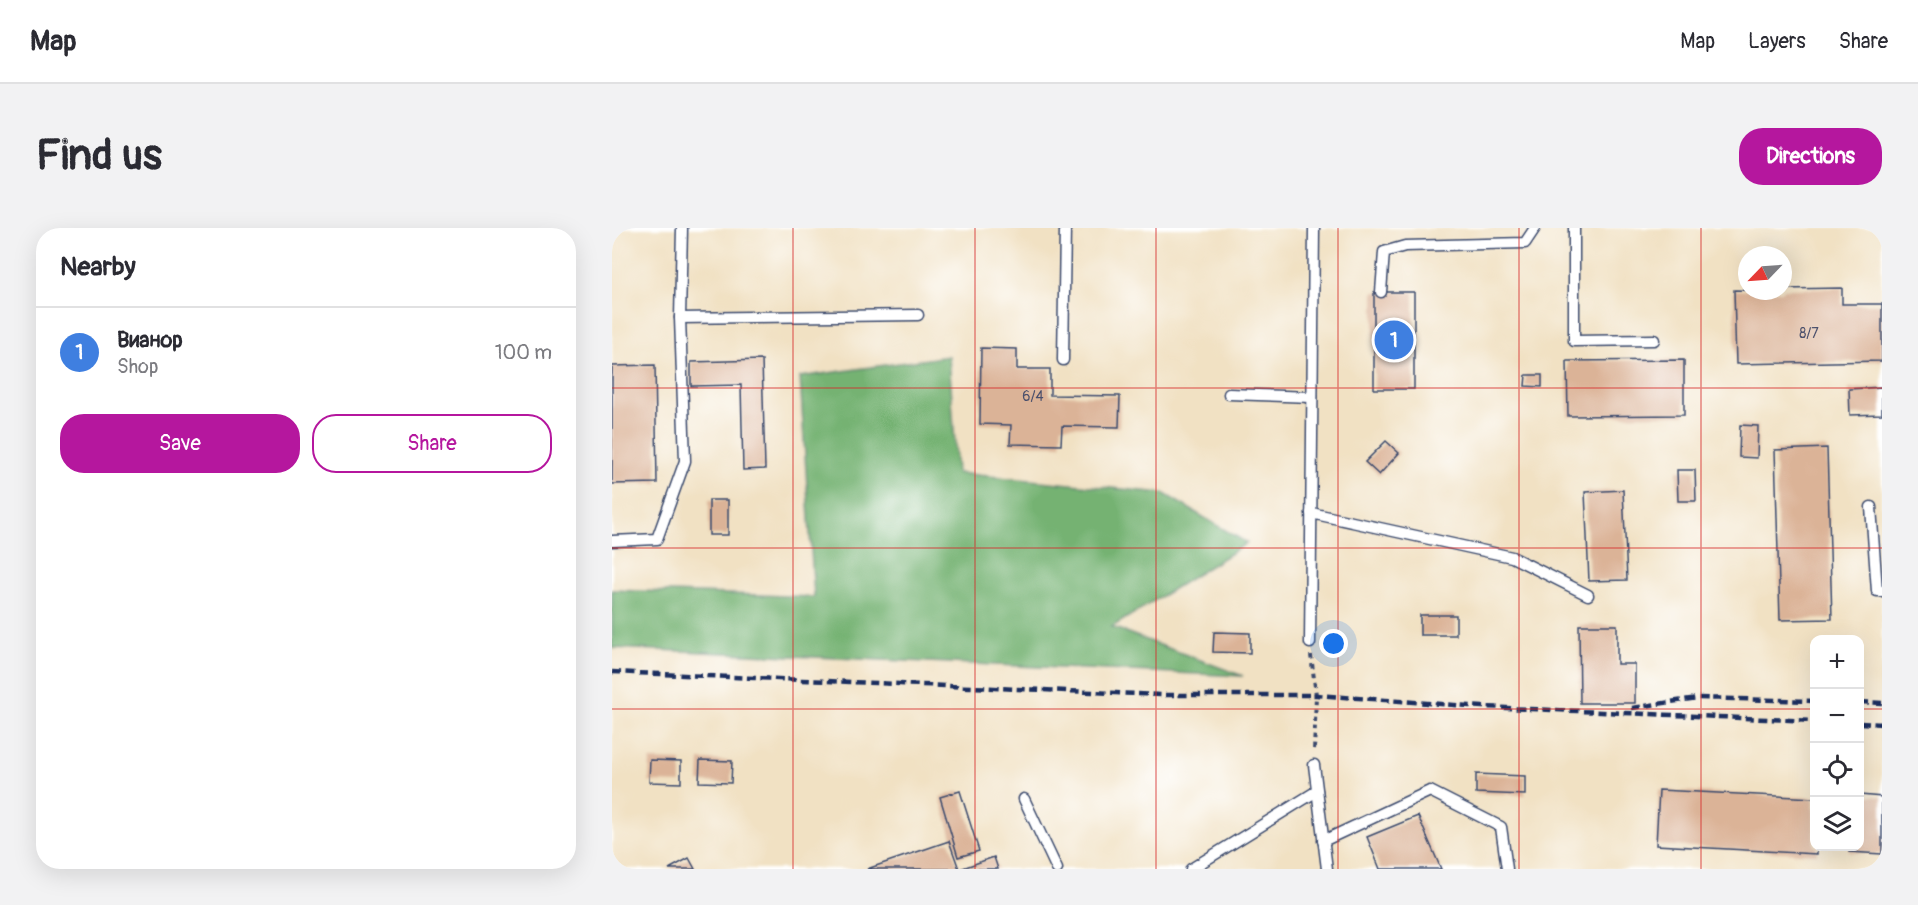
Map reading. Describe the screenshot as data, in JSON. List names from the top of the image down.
{
  "house_numbers": ["8/7", "6/4"],
  "north": "bottom left",
  "page": {
    "header": "Map",
    "nav": ["Map", "Layers", "Share"],
    "buttons": [
      "Directions",
      ["Save", "Share"]
    ],
    "title": "Find us",
    "heading": "Nearby",
    "list": [
      {
        "mark": "1",
        "name": "Вианор",
        "note": "Shop",
        "value": "100 m"
      }
    ],
    "pins": "1",
    "map_buttons": ["+", "−"]
  }
}
